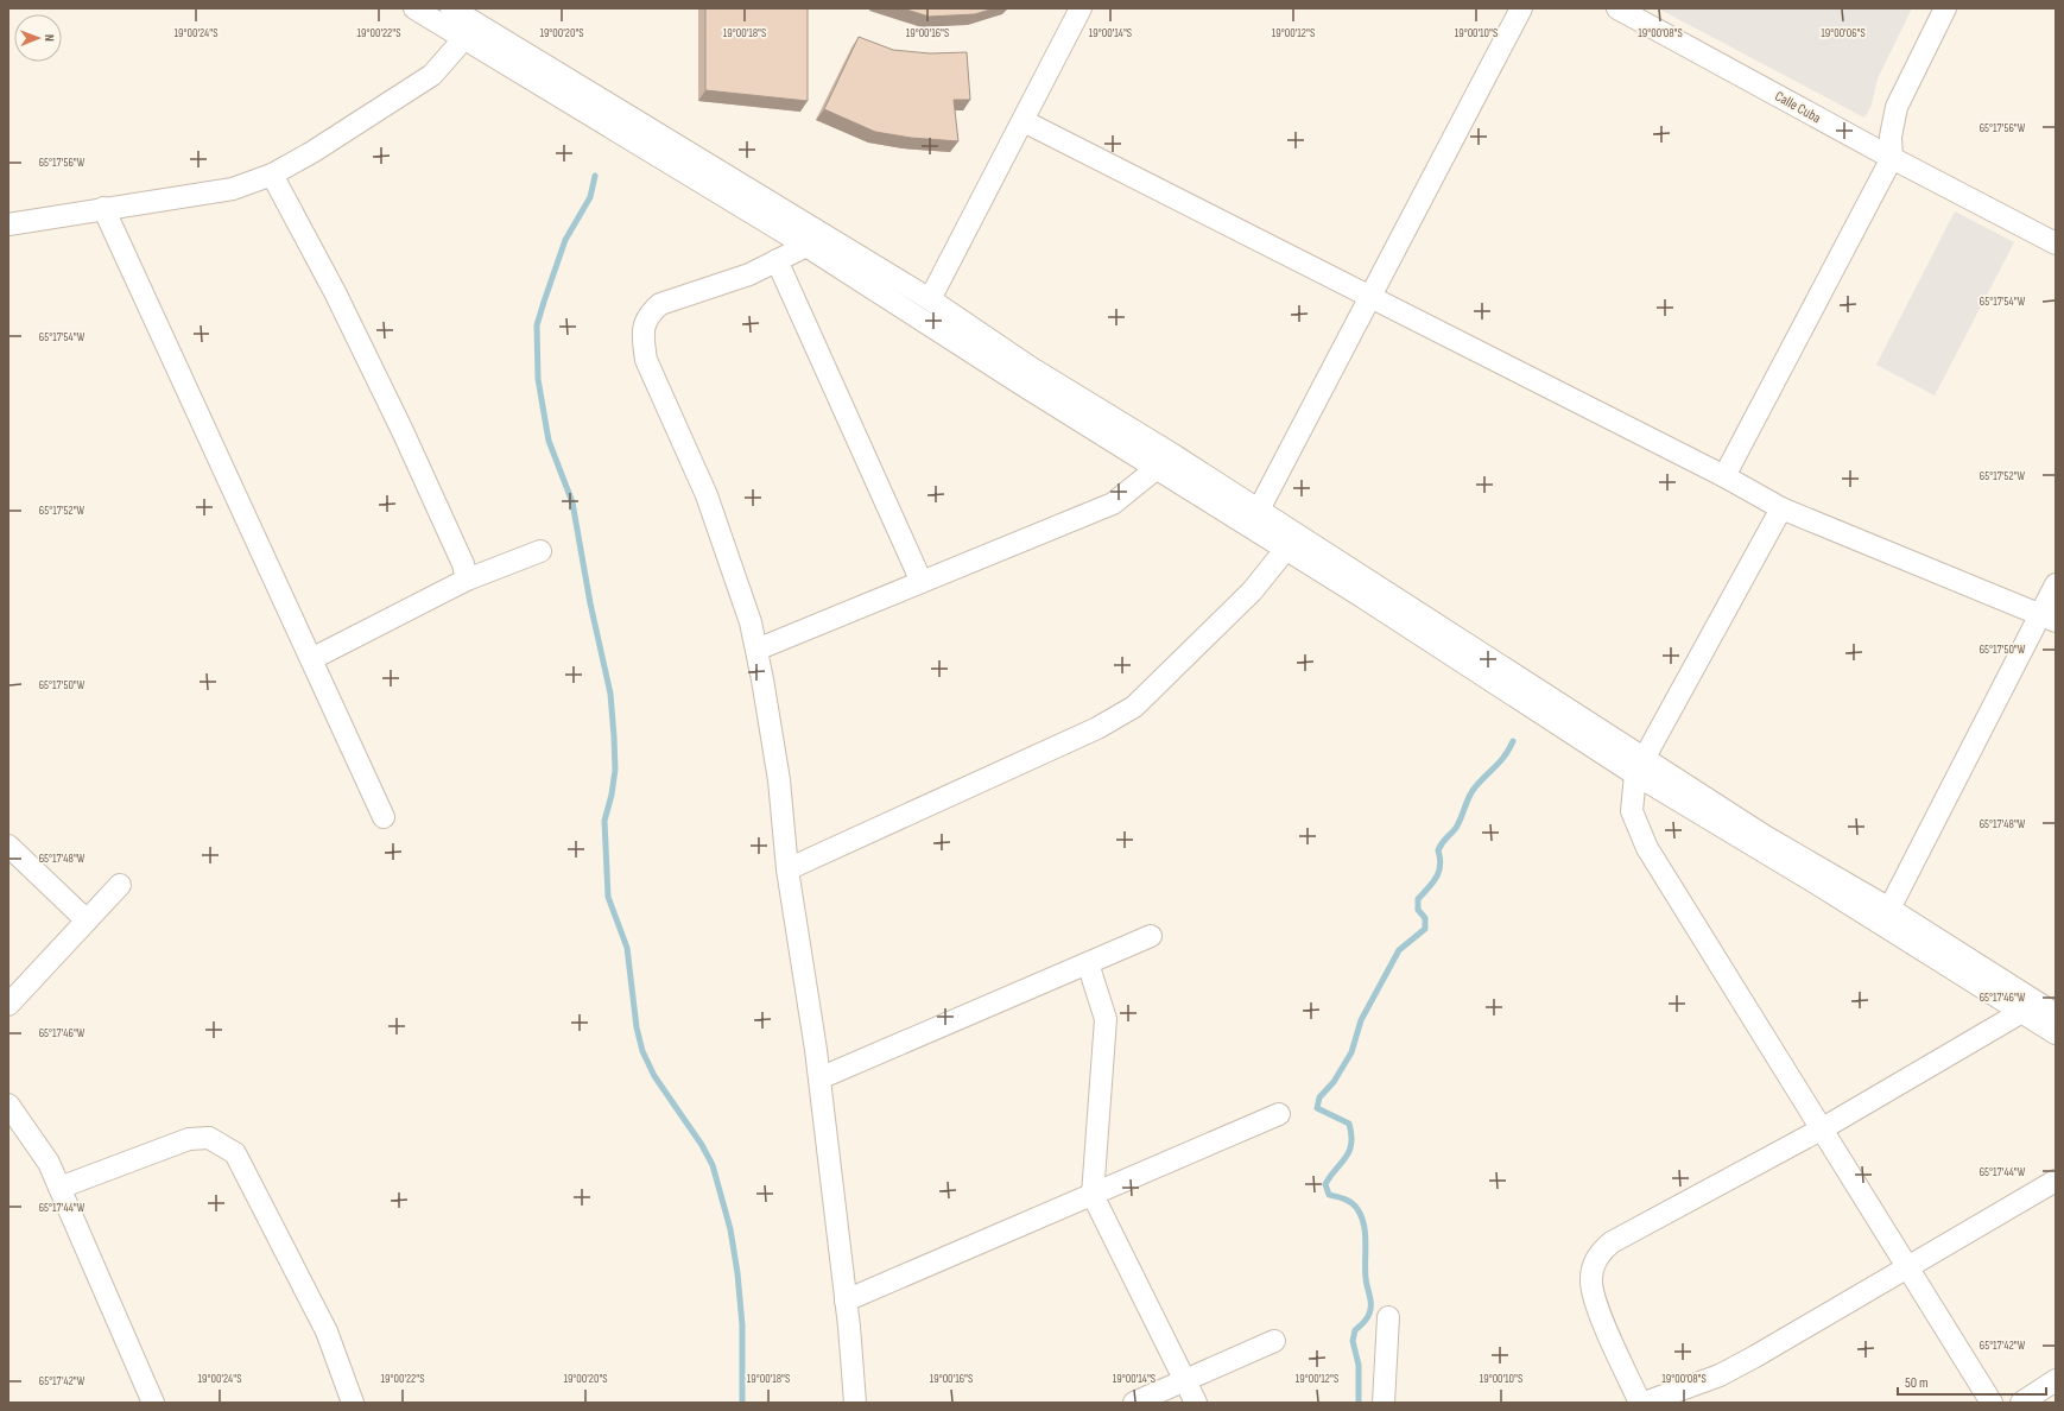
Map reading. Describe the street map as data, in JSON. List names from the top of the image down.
{
  "streets": {
    "street": ["Calle Cuba"]
  },
  "scale_bar": "50 m",
  "north": "right",
  "coordinates": [
    "19°00'24\"S",
    "19°00'22\"S",
    "19°00'20\"S",
    "19°00'18\"S",
    "19°00'16\"S",
    "19°00'14\"S",
    "19°00'12\"S",
    "19°00'10\"S",
    "19°00'08\"S",
    "19°00'06\"S",
    "65°17'56\"W",
    "65°17'54\"W",
    "65°17'52\"W",
    "65°17'50\"W",
    "65°17'48\"W",
    "65°17'46\"W",
    "65°17'44\"W",
    "65°17'42\"W"
  ]
}
